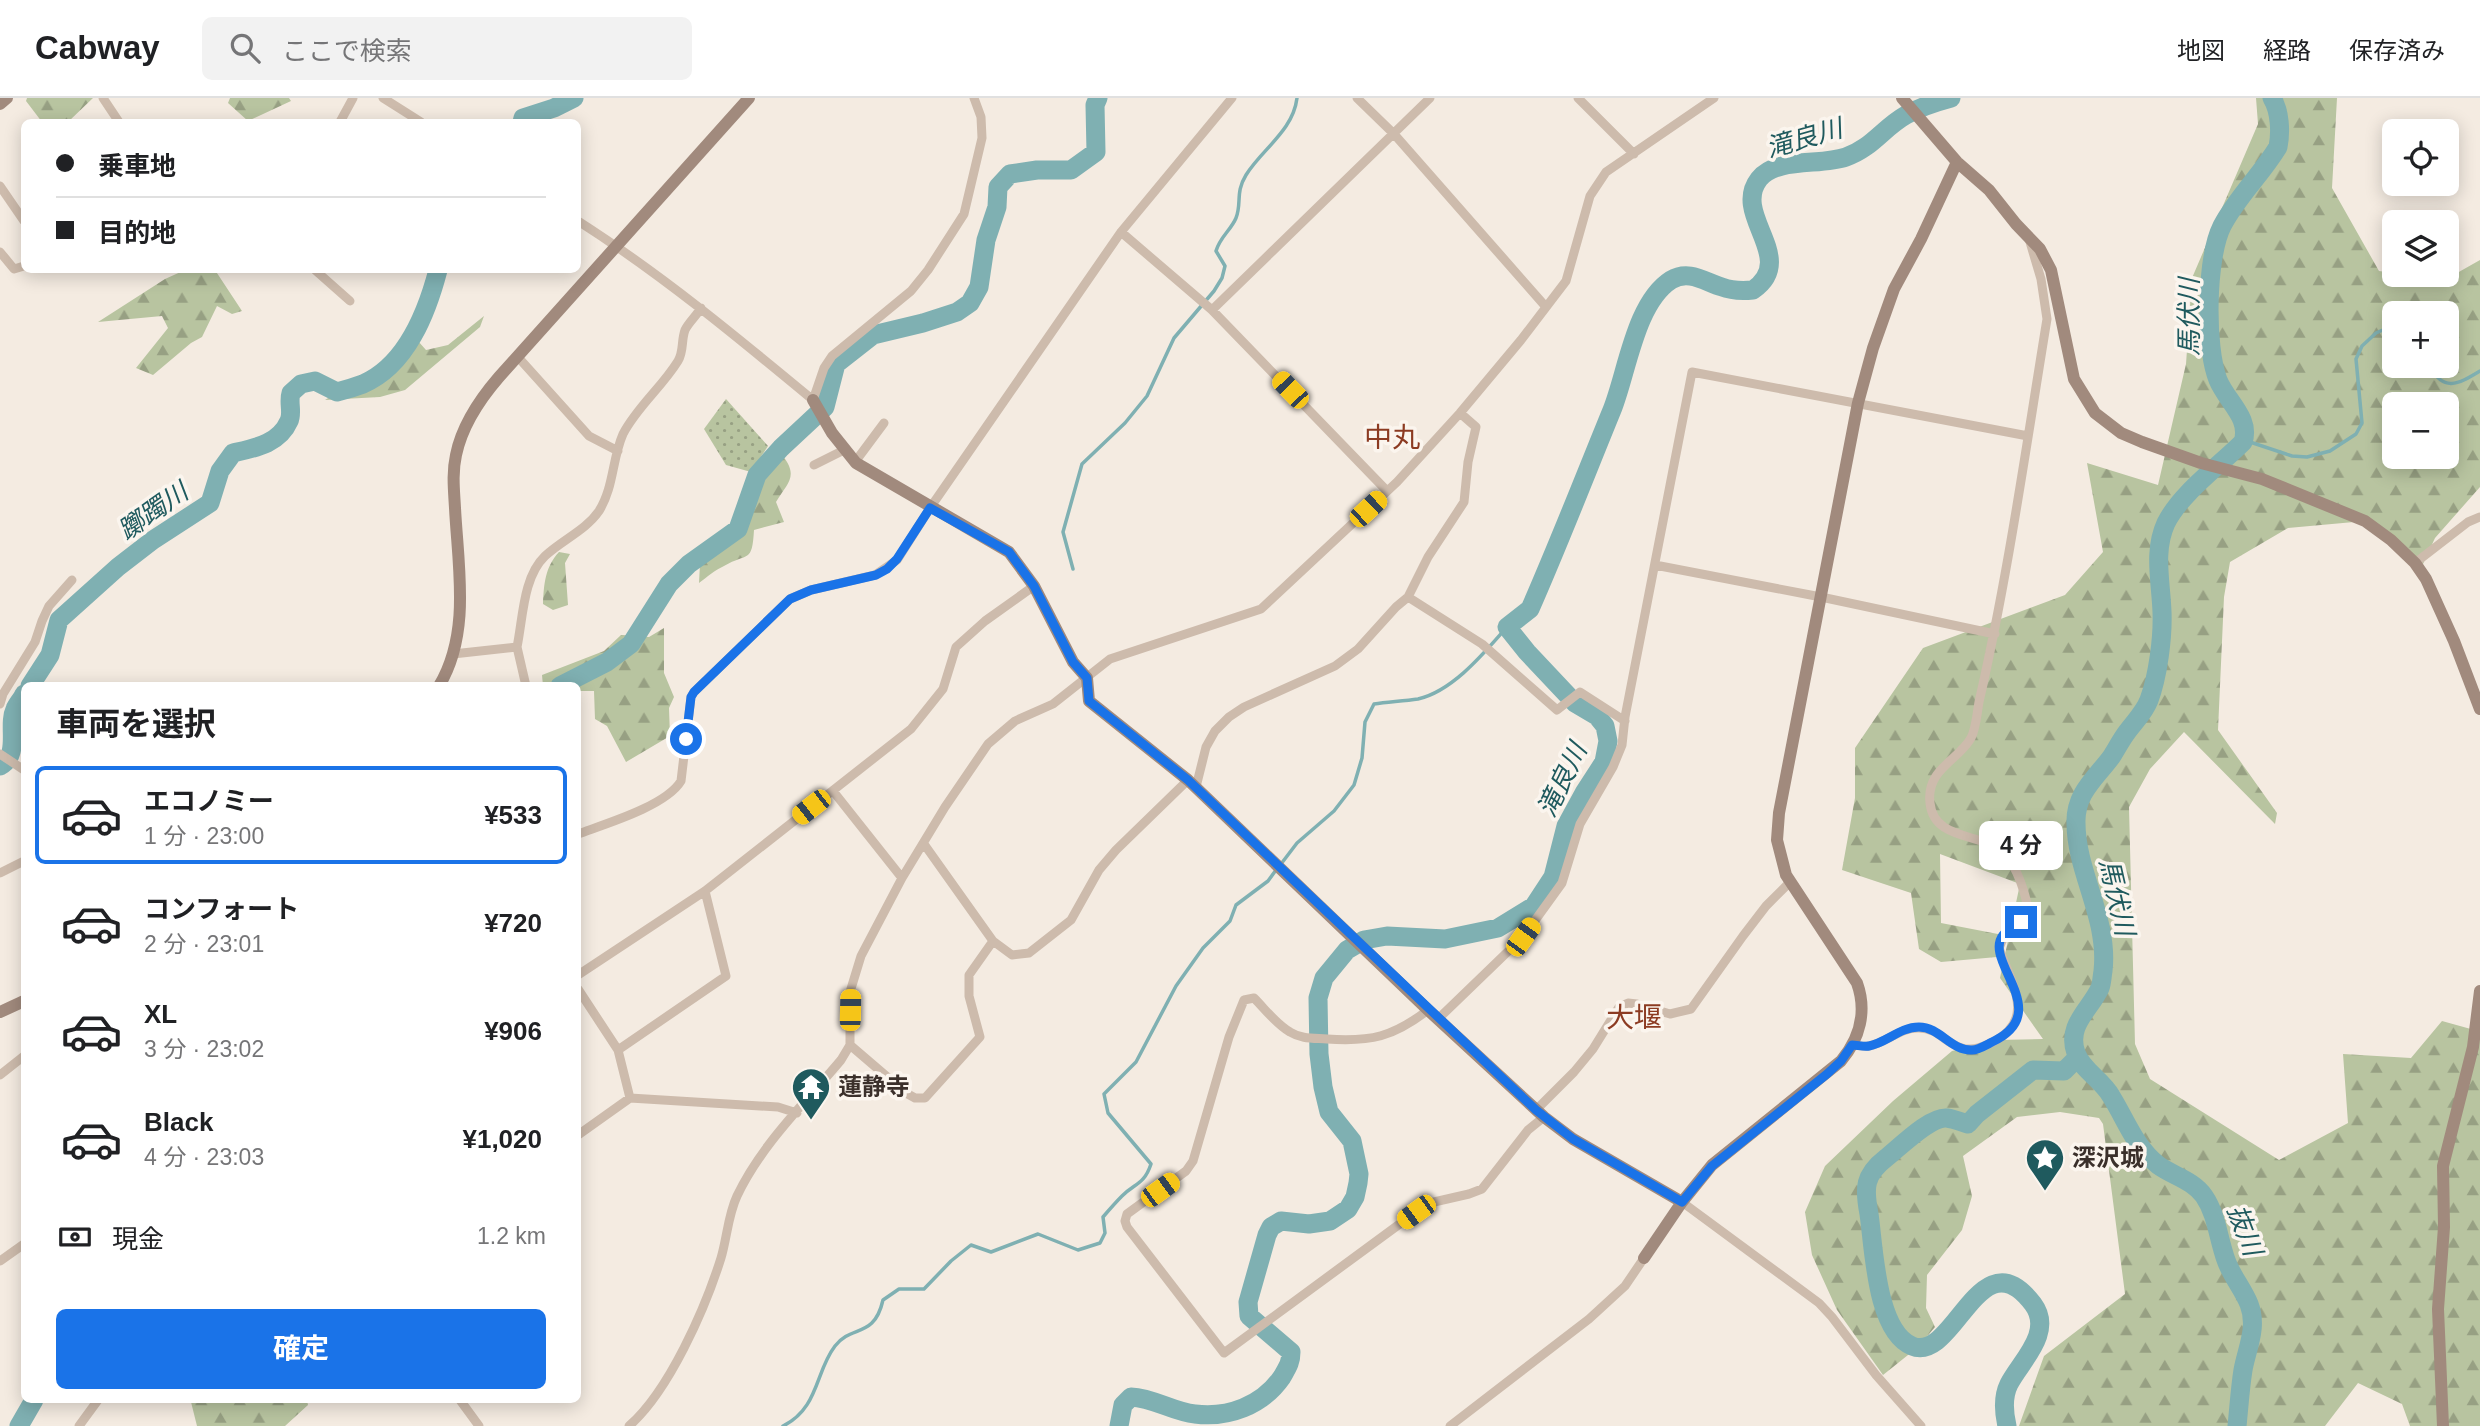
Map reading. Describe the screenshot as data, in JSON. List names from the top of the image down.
{
  "districts": ["中丸", "大堰"],
  "water": [
    "滝良川",
    "馬伏川",
    "躑躅川",
    "抜川"
  ],
  "places": {
    "temple": ["蓮静寺"],
    "place": ["深沢城"]
  },
  "page": {
    "header": "Cabway",
    "search": "ここで検索",
    "nav": ["地図", "経路", "保存済み"],
    "map_buttons": ["+", "−"],
    "banner": ["乗車地", "目的地"],
    "heading": "車両を選択",
    "list": [
      {
        "name": "エコノミー",
        "note": "1 分 · 23:00",
        "value": "¥533"
      },
      {
        "name": "コンフォート",
        "note": "2 分 · 23:01",
        "value": "¥720"
      },
      {
        "name": "XL",
        "note": "3 分 · 23:02",
        "value": "¥906"
      },
      {
        "name": "Black",
        "note": "4 分 · 23:03",
        "value": "¥1,020"
      }
    ],
    "bubble": "4 分",
    "pay": ["現金", "1.2 km"],
    "buttons": "確定"
  }
}
